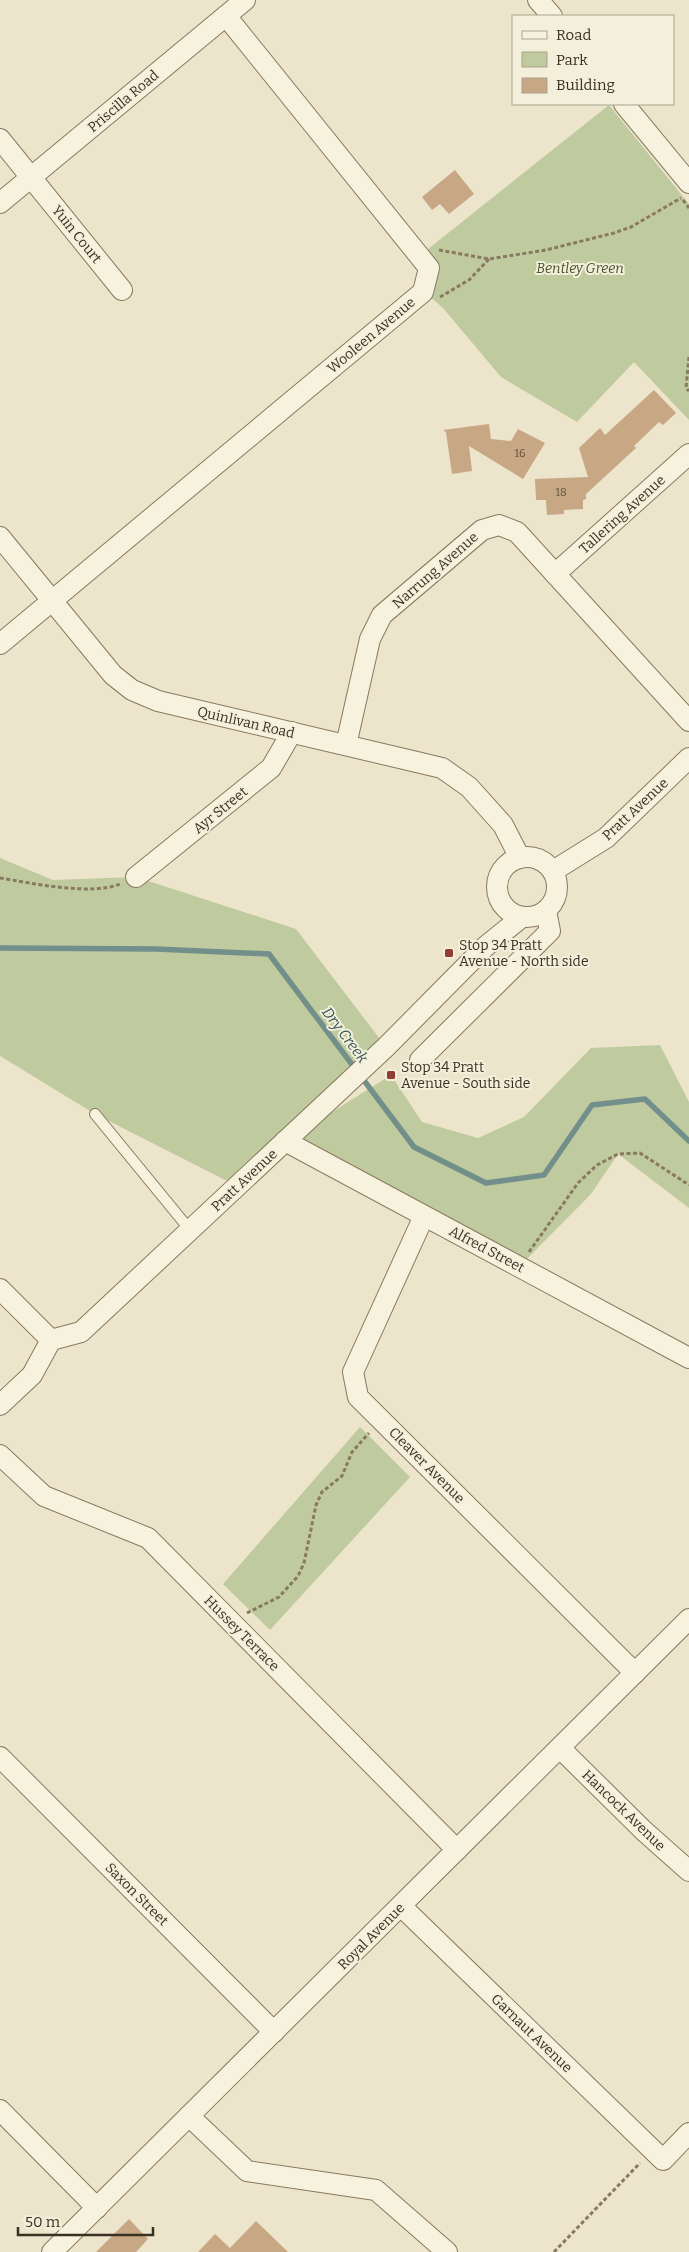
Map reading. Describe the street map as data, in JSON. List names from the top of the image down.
{
  "streets": {
    "street": [
      "Priscilla Road",
      "Yuin Court",
      "Wooleen Avenue",
      "Tallering Avenue",
      "Narrung Avenue",
      "Quinlivan Road",
      "Pratt Avenue",
      "Ayr Street",
      "Alfred Street",
      "Cleaver Avenue",
      "Hussey Terrace",
      "Hancock Avenue",
      "Saxon Street",
      "Royal Avenue",
      "Garnaut Avenue"
    ]
  },
  "crossings": [
    ["Priscilla Road", "Yuin Court"],
    ["Priscilla Road", "Wooleen Avenue"],
    ["Wooleen Avenue", "Quinlivan Road"],
    ["Tallering Avenue", "Narrung Avenue"],
    ["Narrung Avenue", "Quinlivan Road"],
    ["Quinlivan Road", "Pratt Avenue"],
    ["Quinlivan Road", "Ayr Street"],
    ["Pratt Avenue", "Alfred Street"],
    ["Alfred Street", "Cleaver Avenue"],
    ["Cleaver Avenue", "Royal Avenue"],
    ["Hussey Terrace", "Royal Avenue"],
    ["Hancock Avenue", "Royal Avenue"],
    ["Saxon Street", "Royal Avenue"],
    ["Royal Avenue", "Garnaut Avenue"]
  ],
  "water": ["Dry Creek"],
  "parks": ["Bentley Green"],
  "places": {
    "transit": ["Stop 34 Pratt Avenue - North side", "Stop 34 Pratt Avenue - South side"]
  },
  "house_numbers": ["16", "18"],
  "legend": ["Road", "Park", "Building"],
  "scale_bar": "50 m"
}
